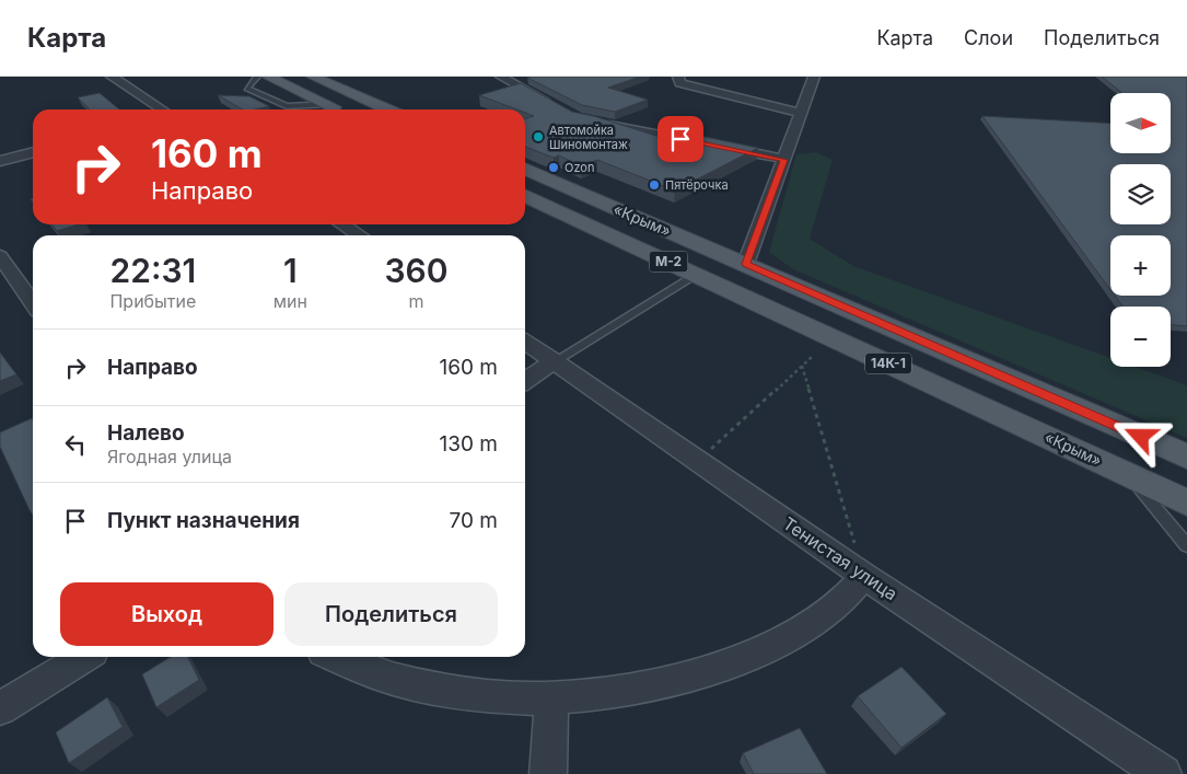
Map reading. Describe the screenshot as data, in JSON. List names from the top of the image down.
{
  "streets": {
    "main road": ["«Крым»", "М-2", "14К-1"],
    "street": ["Тенистая улица"]
  },
  "places": ["Автомойка Шиномонтаж", "Ozon", "Пятёрочка"],
  "north": "right",
  "page": {
    "header": "Карта",
    "nav": ["Карта", "Слои", "Поделиться"],
    "map_buttons": ["+", "−"],
    "turn": ["160 m", "Направо"],
    "eta": [
      "22:31",
      "Прибытие",
      "1",
      "мин",
      "360",
      "m"
    ],
    "list": [
      {
        "name": "Направо",
        "value": "160 m"
      },
      {
        "name": "Налево",
        "note": "Ягодная улица",
        "value": "130 m"
      },
      {
        "name": "Пункт назначения",
        "value": "70 m"
      }
    ],
    "buttons": ["Выход", "Поделиться"]
  }
}
